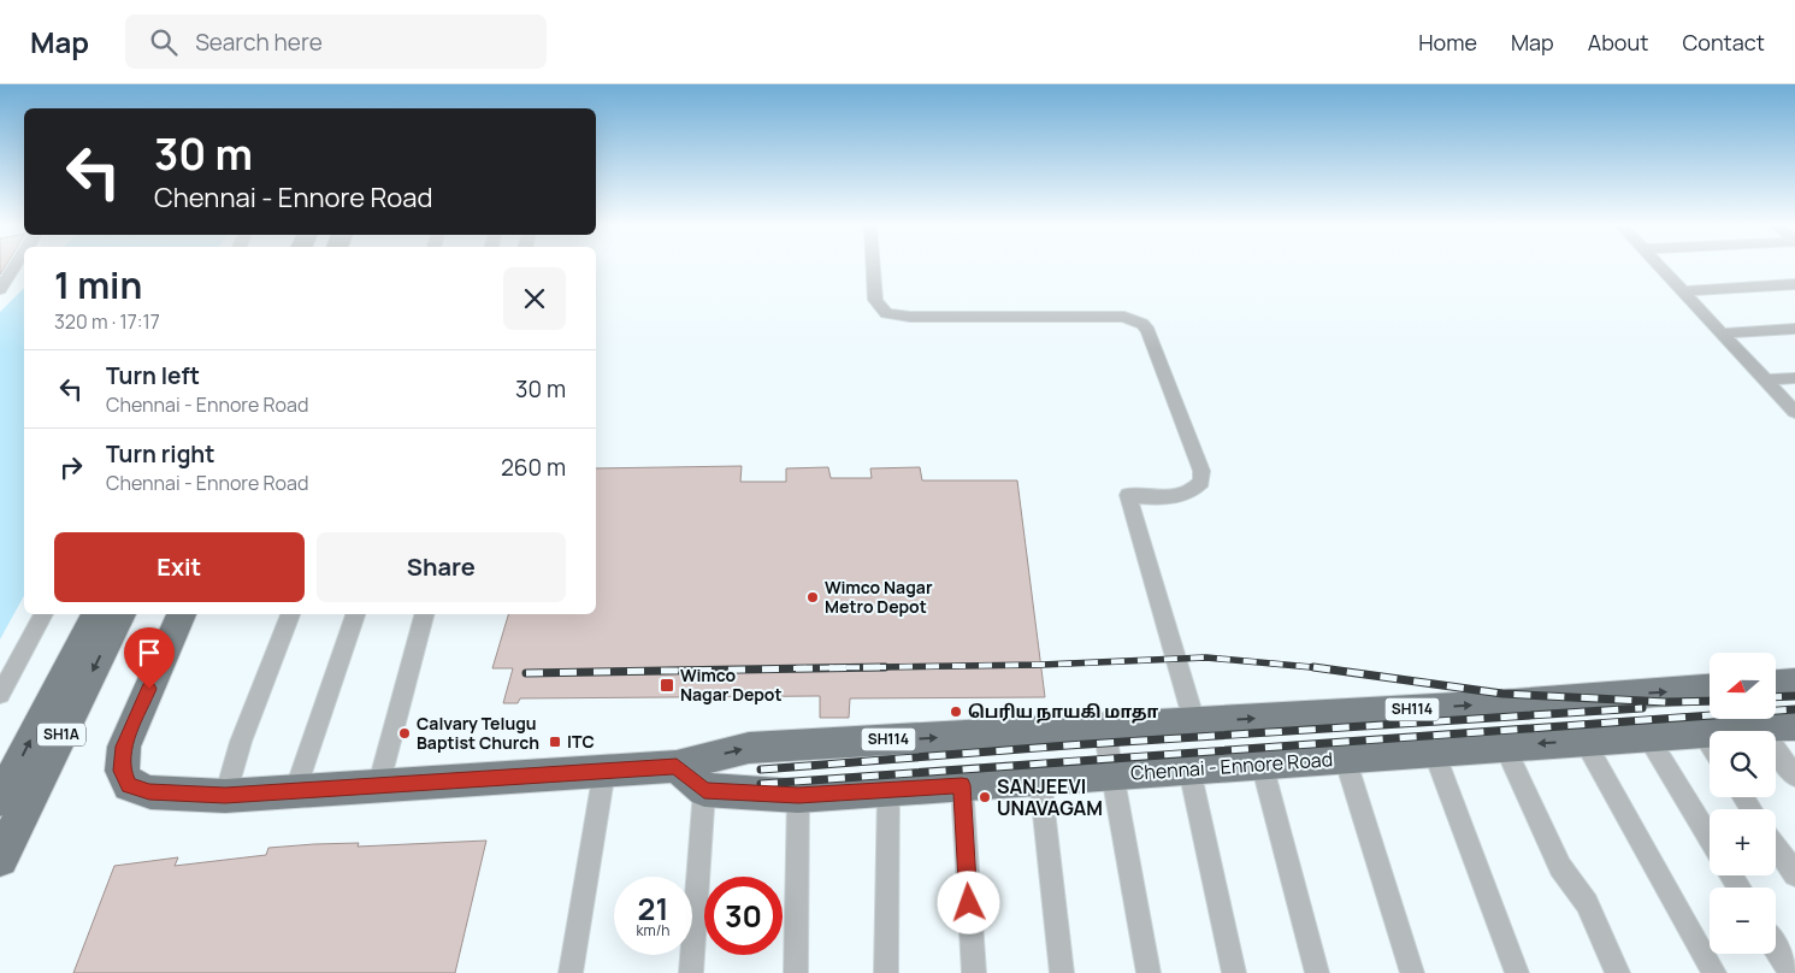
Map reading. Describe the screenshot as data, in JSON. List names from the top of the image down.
{
  "streets": {
    "main road": ["SH114", "SH1A", "Chennai - Ennore Road"]
  },
  "places": {
    "other": [
      "Wimco Nagar Metro Depot",
      "பெரிய நாயகி மாதா",
      "Calvary Telugu Baptist Church",
      "SANJEEVI UNAVAGAM"
    ],
    "transit": ["Wimco Nagar Depot", "ITC"]
  },
  "north": "left",
  "page": {
    "header": "Map",
    "search": "Search here",
    "nav": [
      "Home",
      "Map",
      "About",
      "Contact"
    ],
    "turn": ["30 m", "Chennai - Ennore Road"],
    "heading": ["1 min", "320 m · 17:17"],
    "list": [
      {
        "name": "Turn left",
        "note": "Chennai - Ennore Road",
        "value": "30 m"
      },
      {
        "name": "Turn right",
        "note": "Chennai - Ennore Road",
        "value": "260 m"
      }
    ],
    "buttons": ["Exit", "Share"],
    "map_buttons": ["+", "−"],
    "speed": "21 km/h",
    "limit": "30"
  }
}
